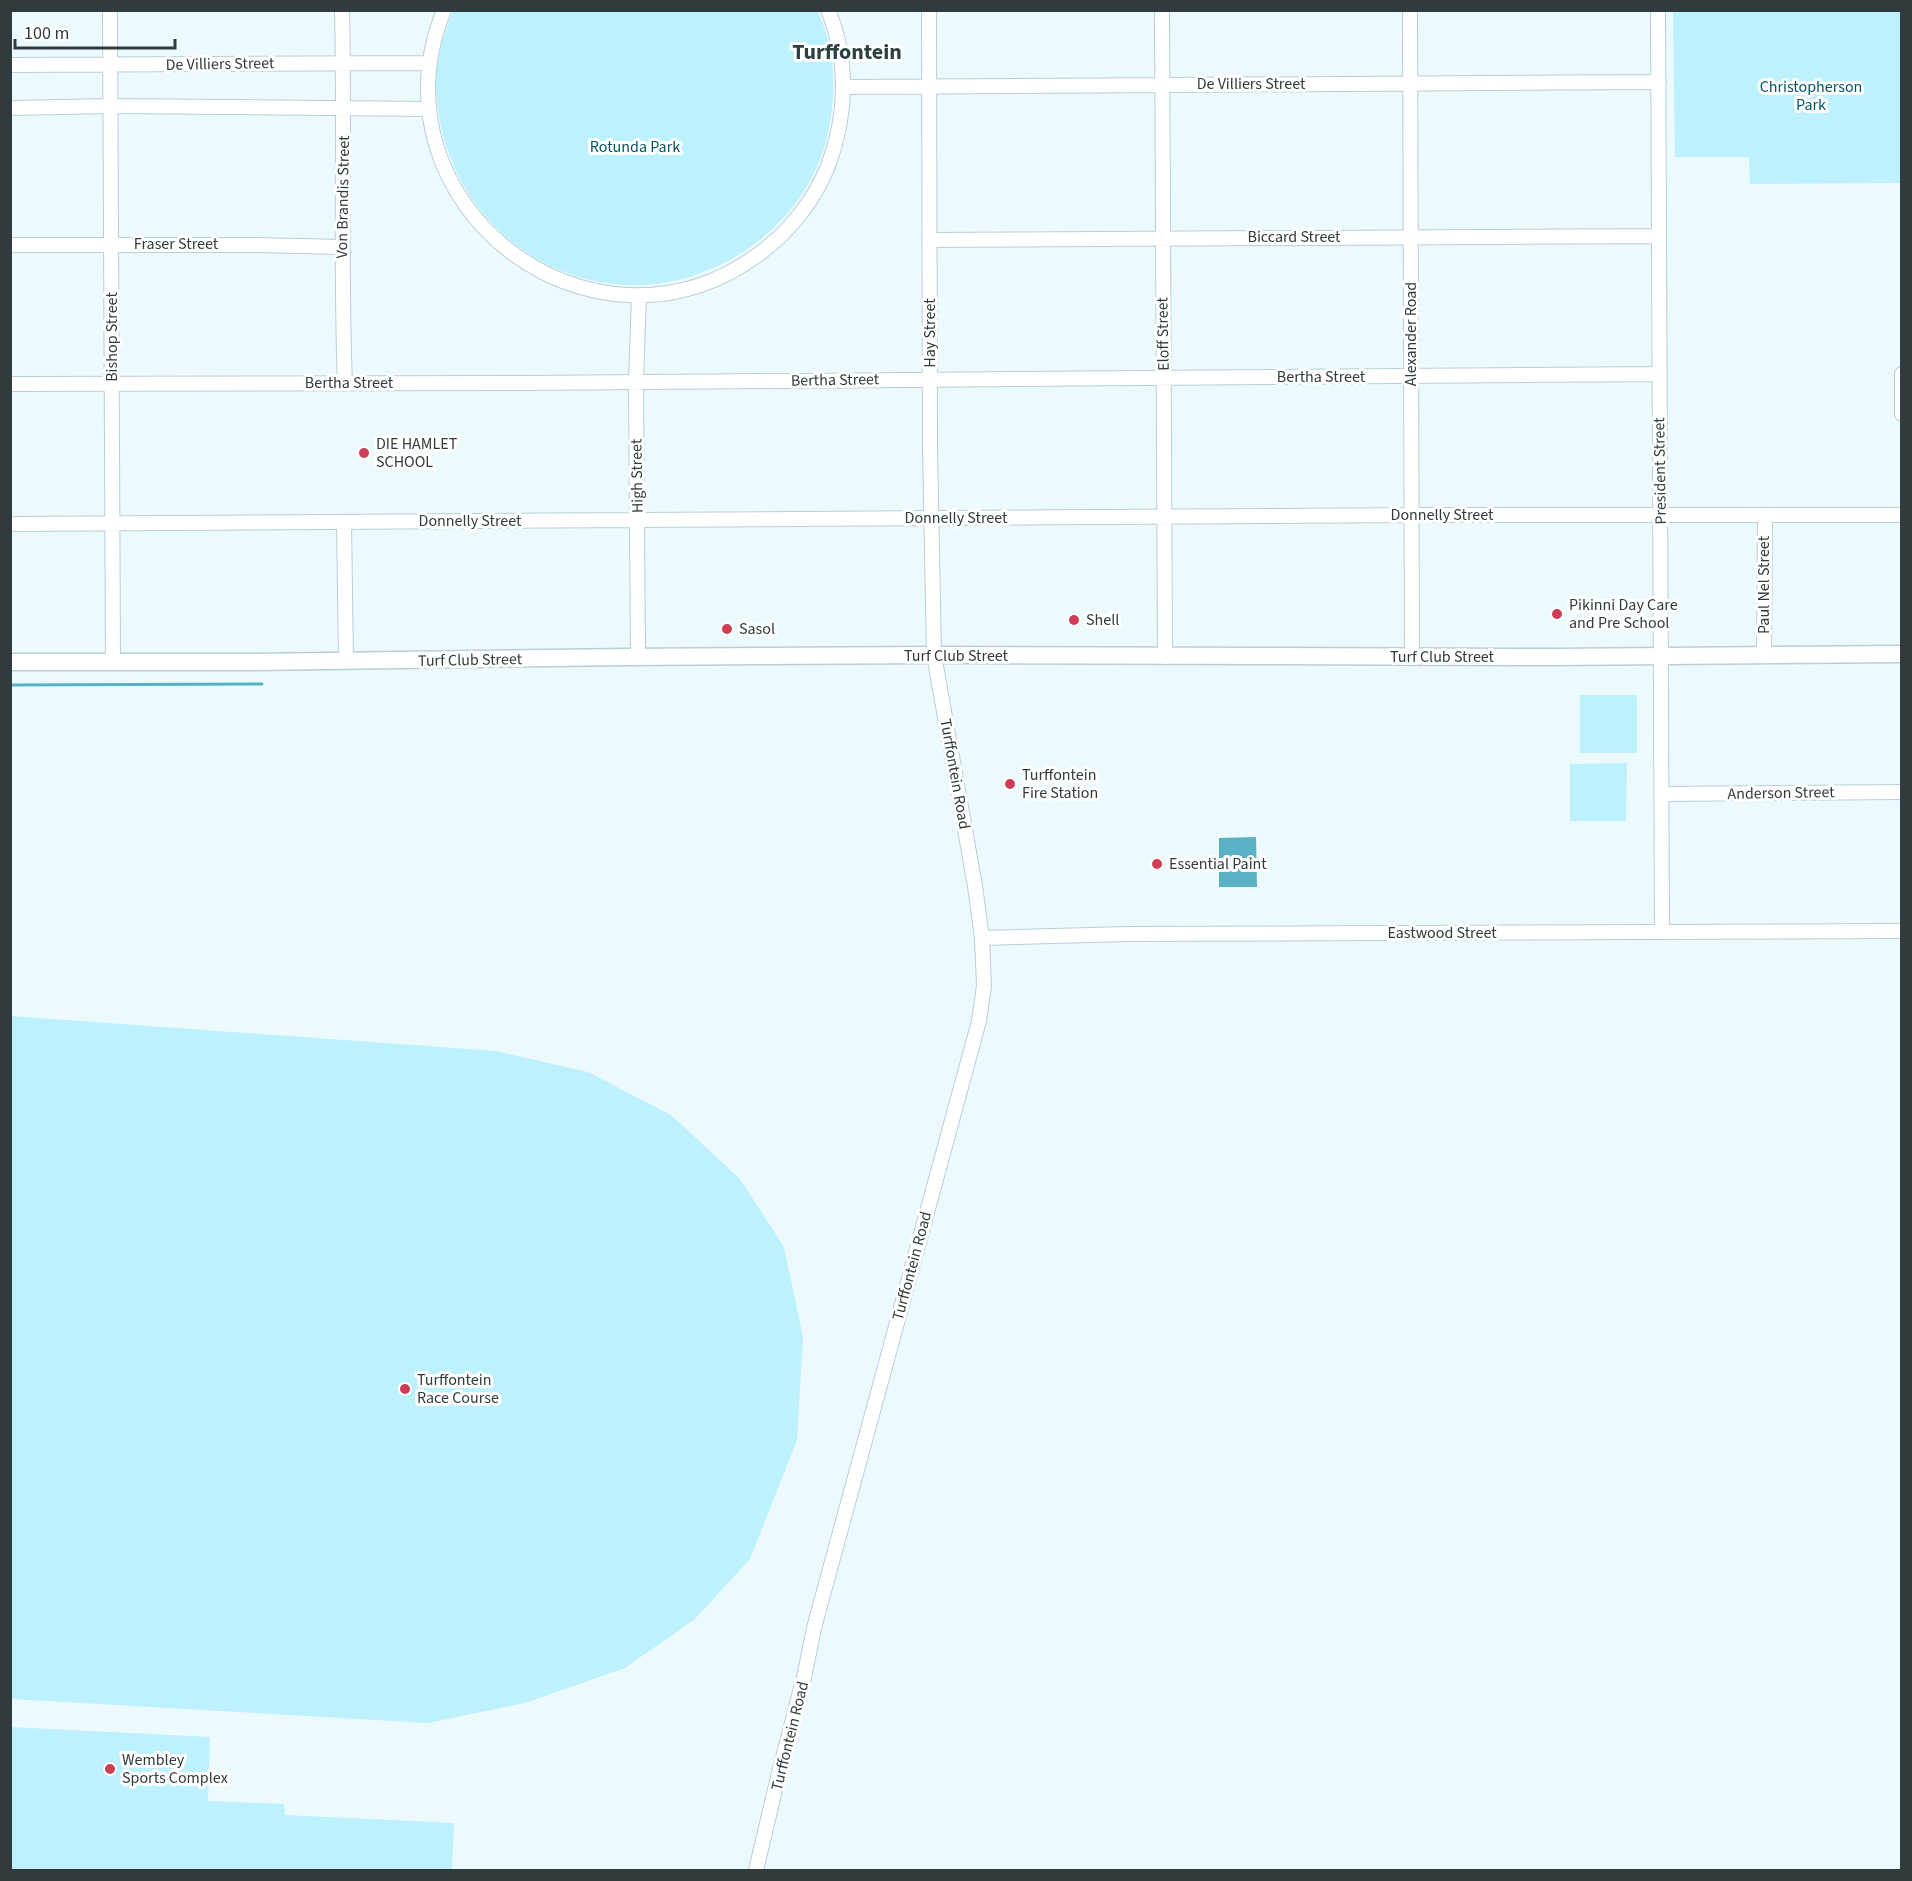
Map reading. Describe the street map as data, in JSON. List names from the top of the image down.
{
  "streets": {
    "main road": ["Turf Club Street"],
    "street": [
      "De Villiers Street",
      "Von Brandis Street",
      "Biccard Street",
      "Fraser Street",
      "Hay Street",
      "Eloff Street",
      "Alexander Road",
      "Bishop Street",
      "Bertha Street",
      "President Street",
      "High Street",
      "Donnelly Street",
      "Paul Nel Street",
      "Turffontein Road",
      "Anderson Street",
      "Eastwood Street"
    ]
  },
  "crossings": [
    ["De Villiers Street", "Von Brandis Street"],
    ["De Villiers Street", "Hay Street"],
    ["De Villiers Street", "Eloff Street"],
    ["De Villiers Street", "Alexander Road"],
    ["De Villiers Street", "Bishop Street"],
    ["De Villiers Street", "President Street"],
    ["Von Brandis Street", "Fraser Street"],
    ["Von Brandis Street", "Bertha Street"],
    ["Biccard Street", "Hay Street"],
    ["Biccard Street", "Eloff Street"],
    ["Biccard Street", "Alexander Road"],
    ["Biccard Street", "President Street"],
    ["Fraser Street", "Bishop Street"],
    ["Hay Street", "Bertha Street"],
    ["Hay Street", "Donnelly Street"],
    ["Hay Street", "Turf Club Street"],
    ["Hay Street", "Turffontein Road"],
    ["Eloff Street", "Bertha Street"],
    ["Eloff Street", "Donnelly Street"],
    ["Eloff Street", "Turf Club Street"],
    ["Alexander Road", "Bertha Street"],
    ["Alexander Road", "Donnelly Street"],
    ["Alexander Road", "Turf Club Street"],
    ["Bishop Street", "Bertha Street"],
    ["Bishop Street", "Donnelly Street"],
    ["Bishop Street", "Turf Club Street"],
    ["Bertha Street", "President Street"],
    ["Bertha Street", "High Street"],
    ["President Street", "Donnelly Street"],
    ["President Street", "Turf Club Street"],
    ["President Street", "Anderson Street"],
    ["President Street", "Eastwood Street"],
    ["High Street", "Donnelly Street"],
    ["High Street", "Turf Club Street"],
    ["Donnelly Street", "Paul Nel Street"],
    ["Paul Nel Street", "Turf Club Street"],
    ["Turf Club Street", "Turffontein Road"],
    ["Turffontein Road", "Eastwood Street"]
  ],
  "districts": ["Turffontein"],
  "parks": ["Christopherson Park", "Rotunda Park"],
  "places": [
    "DIE HAMLET SCHOOL",
    "Pikinni Day Care and Pre School",
    "Shell",
    "Sasol",
    "Turffontein Fire Station",
    "Essential Paint",
    "Turffontein Race Course",
    "Wembley Sports Complex"
  ],
  "scale_bar": "100 m"
}
